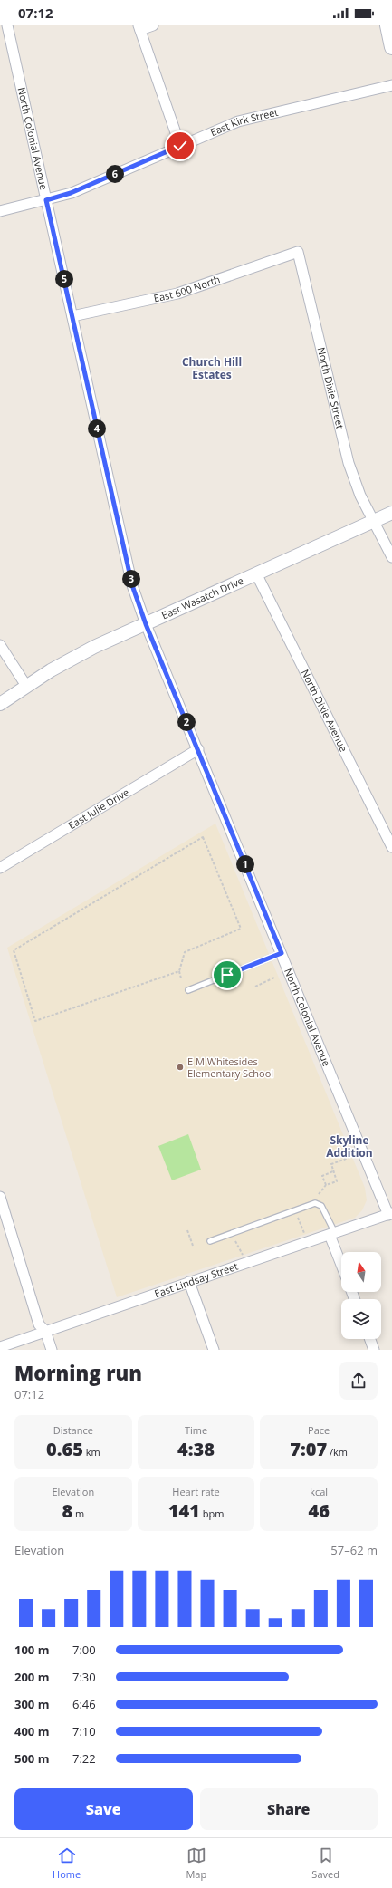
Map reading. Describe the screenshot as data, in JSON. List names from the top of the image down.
{
  "streets": {
    "street": [
      "East Kirk Street",
      "North Colonial Avenue",
      "East 600 North",
      "North Dixie Street",
      "East Wasatch Drive",
      "North Dixie Avenue",
      "East Julie Drive",
      "East Lindsay Street"
    ]
  },
  "crossings": [
    ["East Kirk Street", "North Colonial Avenue"],
    ["North Colonial Avenue", "East 600 North"],
    ["North Colonial Avenue", "East Wasatch Drive"],
    ["North Colonial Avenue", "East Julie Drive"],
    ["North Colonial Avenue", "East Lindsay Street"],
    ["East 600 North", "North Dixie Street"],
    ["North Dixie Street", "East Wasatch Drive"],
    ["East Wasatch Drive", "North Dixie Avenue"]
  ],
  "districts": ["Church Hill Estates", "Skyline Addition"],
  "places": ["E M Whitesides Elementary School"],
  "north": "top",
  "page": {
    "status": "07:12",
    "pins": [
      "6",
      "5",
      "4",
      "3",
      "2",
      "1"
    ],
    "heading": ["Morning run", "07:12"],
    "stats": [
      ["Distance", "0.65 km"],
      ["Time", "4:38"],
      ["Pace", "7:07 /km"],
      ["Elevation", "8 m"],
      ["Heart rate", "141 bpm"],
      ["kcal", "46"]
    ],
    "chart": ["Elevation", "57–62 m"],
    "list": [
      {
        "name": "100 m",
        "note": "7:00"
      },
      {
        "name": "200 m",
        "note": "7:30"
      },
      {
        "name": "300 m",
        "note": "6:46"
      },
      {
        "name": "400 m",
        "note": "7:10"
      },
      {
        "name": "500 m",
        "note": "7:22"
      }
    ],
    "buttons": ["Save", "Share"],
    "tabs": ["Home", "Map", "Saved"]
  }
}
